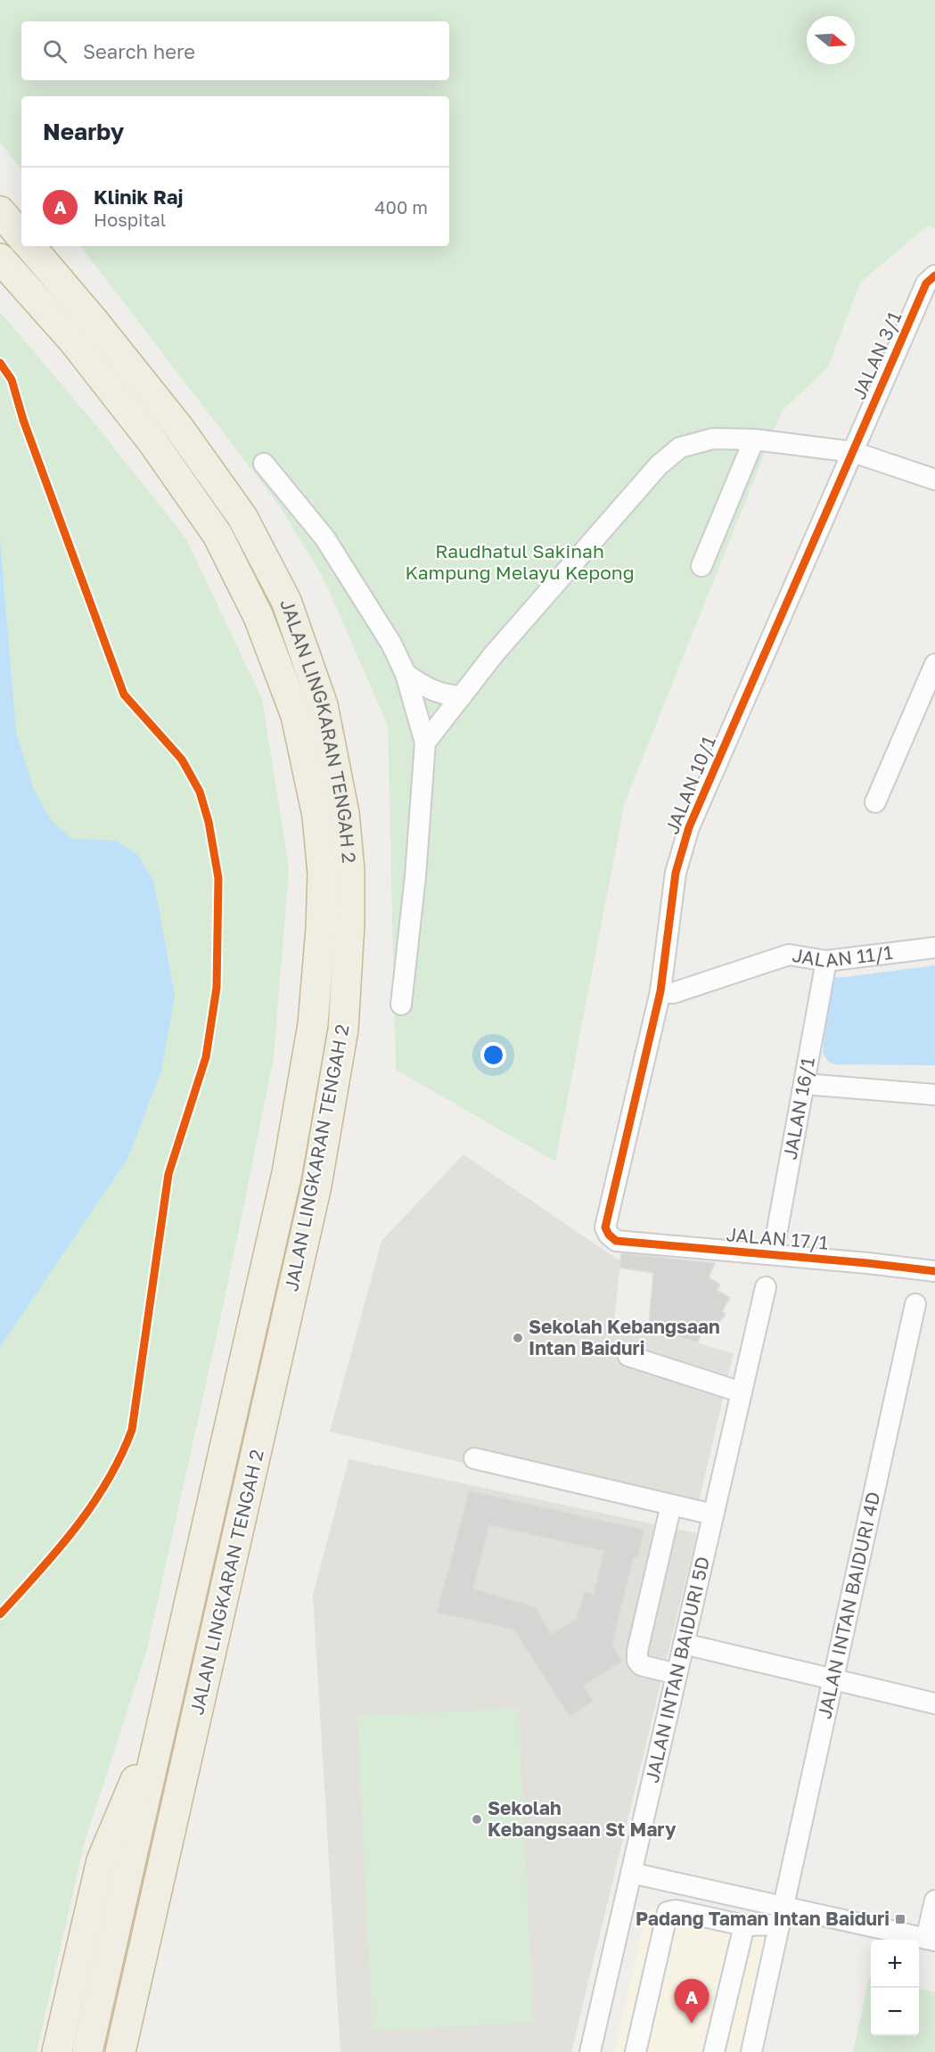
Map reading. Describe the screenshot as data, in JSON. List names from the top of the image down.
{
  "streets": {
    "highway": ["JALAN LINGKARAN TENGAH 2"],
    "street": [
      "JALAN 3/1",
      "JALAN 10/1",
      "JALAN 11/1",
      "JALAN 16/1",
      "JALAN 17/1",
      "JALAN INTAN BAIDURI 4D",
      "JALAN INTAN BAIDURI 5D"
    ]
  },
  "crossings": [
    ["JALAN 3/1", "JALAN 10/1"],
    ["JALAN 10/1", "JALAN 11/1"],
    ["JALAN 10/1", "JALAN 17/1"],
    ["JALAN 11/1", "JALAN 16/1"],
    ["JALAN 16/1", "JALAN 17/1"]
  ],
  "parks": ["Raudhatul Sakinah Kampung Melayu Kepong"],
  "places": {
    "other": ["Sekolah Kebangsaan Intan Baiduri", "Sekolah Kebangsaan St Mary"],
    "transit": ["Padang Taman Intan Baiduri"]
  },
  "north": "right",
  "page": {
    "search": "Search here",
    "heading": "Nearby",
    "list": [
      {
        "mark": "A",
        "name": "Klinik Raj",
        "note": "Hospital",
        "value": "400 m"
      }
    ],
    "map_buttons": ["+", "−"],
    "pins": "A"
  }
}
